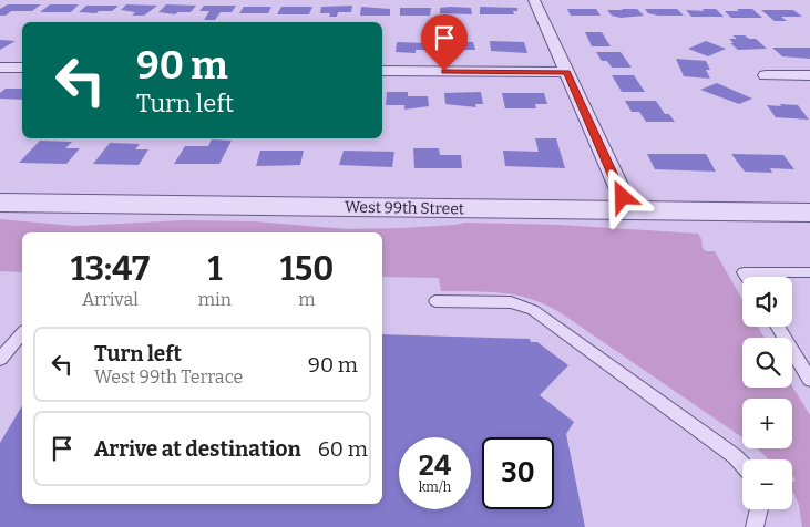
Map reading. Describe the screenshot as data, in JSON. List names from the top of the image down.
{
  "streets": {
    "street": ["West 99th Street"]
  },
  "page": {
    "turn": ["90 m", "Turn left"],
    "eta": [
      "13:47",
      "Arrival",
      "1",
      "min",
      "150",
      "m"
    ],
    "map_buttons": ["+", "−"],
    "list": [
      {
        "name": "Turn left",
        "note": "West 99th Terrace",
        "value": "90 m"
      },
      {
        "name": "Arrive at destination",
        "value": "60 m"
      }
    ],
    "speed": "24 km/h",
    "limit": "30"
  }
}
